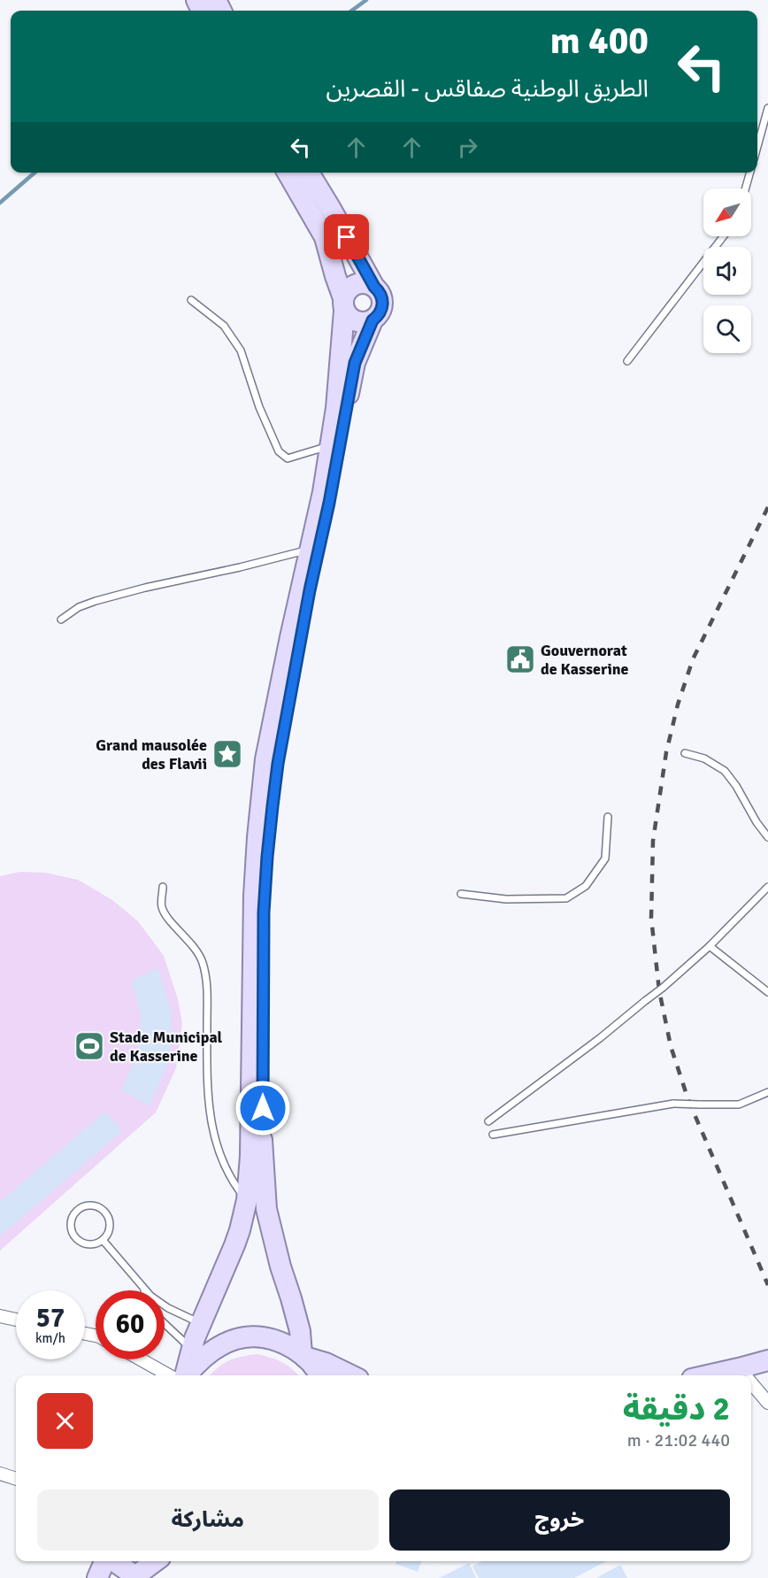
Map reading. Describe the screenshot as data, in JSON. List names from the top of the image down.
{
  "places": {
    "public building": ["Gouvernorat de Kasserine"],
    "place": ["Grand mausolée des Flavii"],
    "sports": ["Stade Municipal de Kasserine"]
  },
  "north": "bottom left",
  "page": {
    "turn": ["400 m", "الطريق الوطنية صفاقس - القصرين"],
    "speed": "57 km/h",
    "limit": "60",
    "heading": ["2 دقيقة", "440 m · 21:02"],
    "buttons": ["خروج", "مشاركة"]
  }
}
